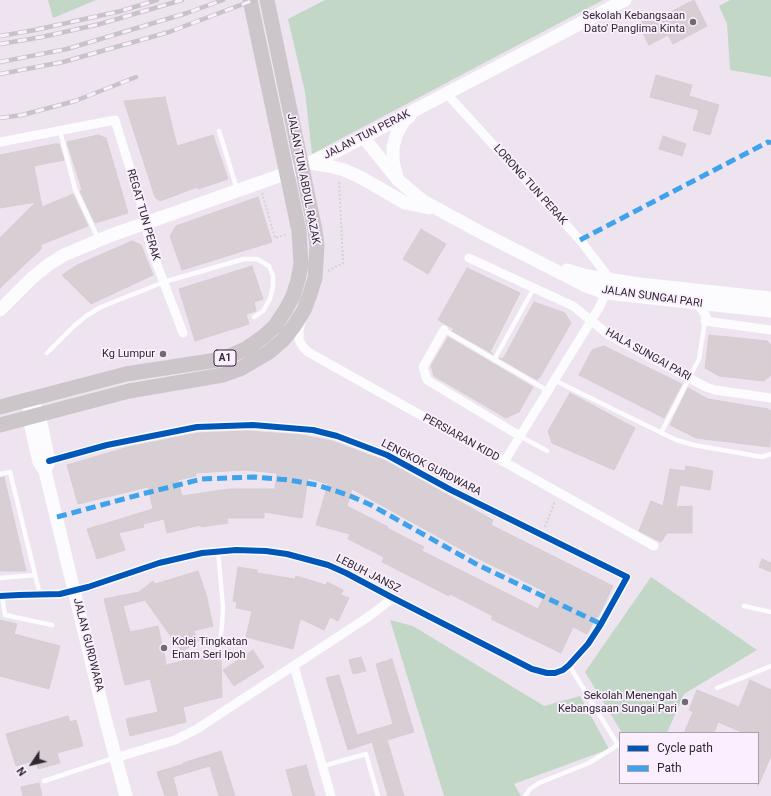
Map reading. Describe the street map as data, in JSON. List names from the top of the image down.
{
  "streets": {
    "main road": [
      "JALAN TUN PERAK",
      "JALAN TUN ABDUL RAZAK",
      "JALAN SUNGAI PARI",
      "A1",
      "JALAN GURDWARA"
    ],
    "street": [
      "LORONG TUN PERAK",
      "REGAT TUN PERAK",
      "HALA SUNGAI PARI",
      "PERSIARAN KIDD",
      "LENGKOK GURDWARA",
      "LEBUH JANSZ"
    ]
  },
  "crossings": [
    ["JALAN TUN PERAK", "LORONG TUN PERAK"],
    ["JALAN TUN PERAK", "REGAT TUN PERAK"],
    ["JALAN TUN PERAK", "JALAN SUNGAI PARI"],
    ["JALAN TUN ABDUL RAZAK", "PERSIARAN KIDD"],
    ["JALAN TUN ABDUL RAZAK", "JALAN GURDWARA"],
    ["LORONG TUN PERAK", "JALAN SUNGAI PARI"],
    ["LENGKOK GURDWARA", "LEBUH JANSZ"],
    ["LENGKOK GURDWARA", "JALAN GURDWARA"],
    ["LEBUH JANSZ", "JALAN GURDWARA"]
  ],
  "places": [
    "Sekolah Kebangsaan Dato' Panglima Kinta",
    "Kg Lumpur",
    "Kolej Tingkatan Enam Seri Ipoh",
    "Sekolah Menengah Kebangsaan Sungai Pari"
  ],
  "legend": ["Cycle path", "Path"],
  "north": "bottom left"
}
